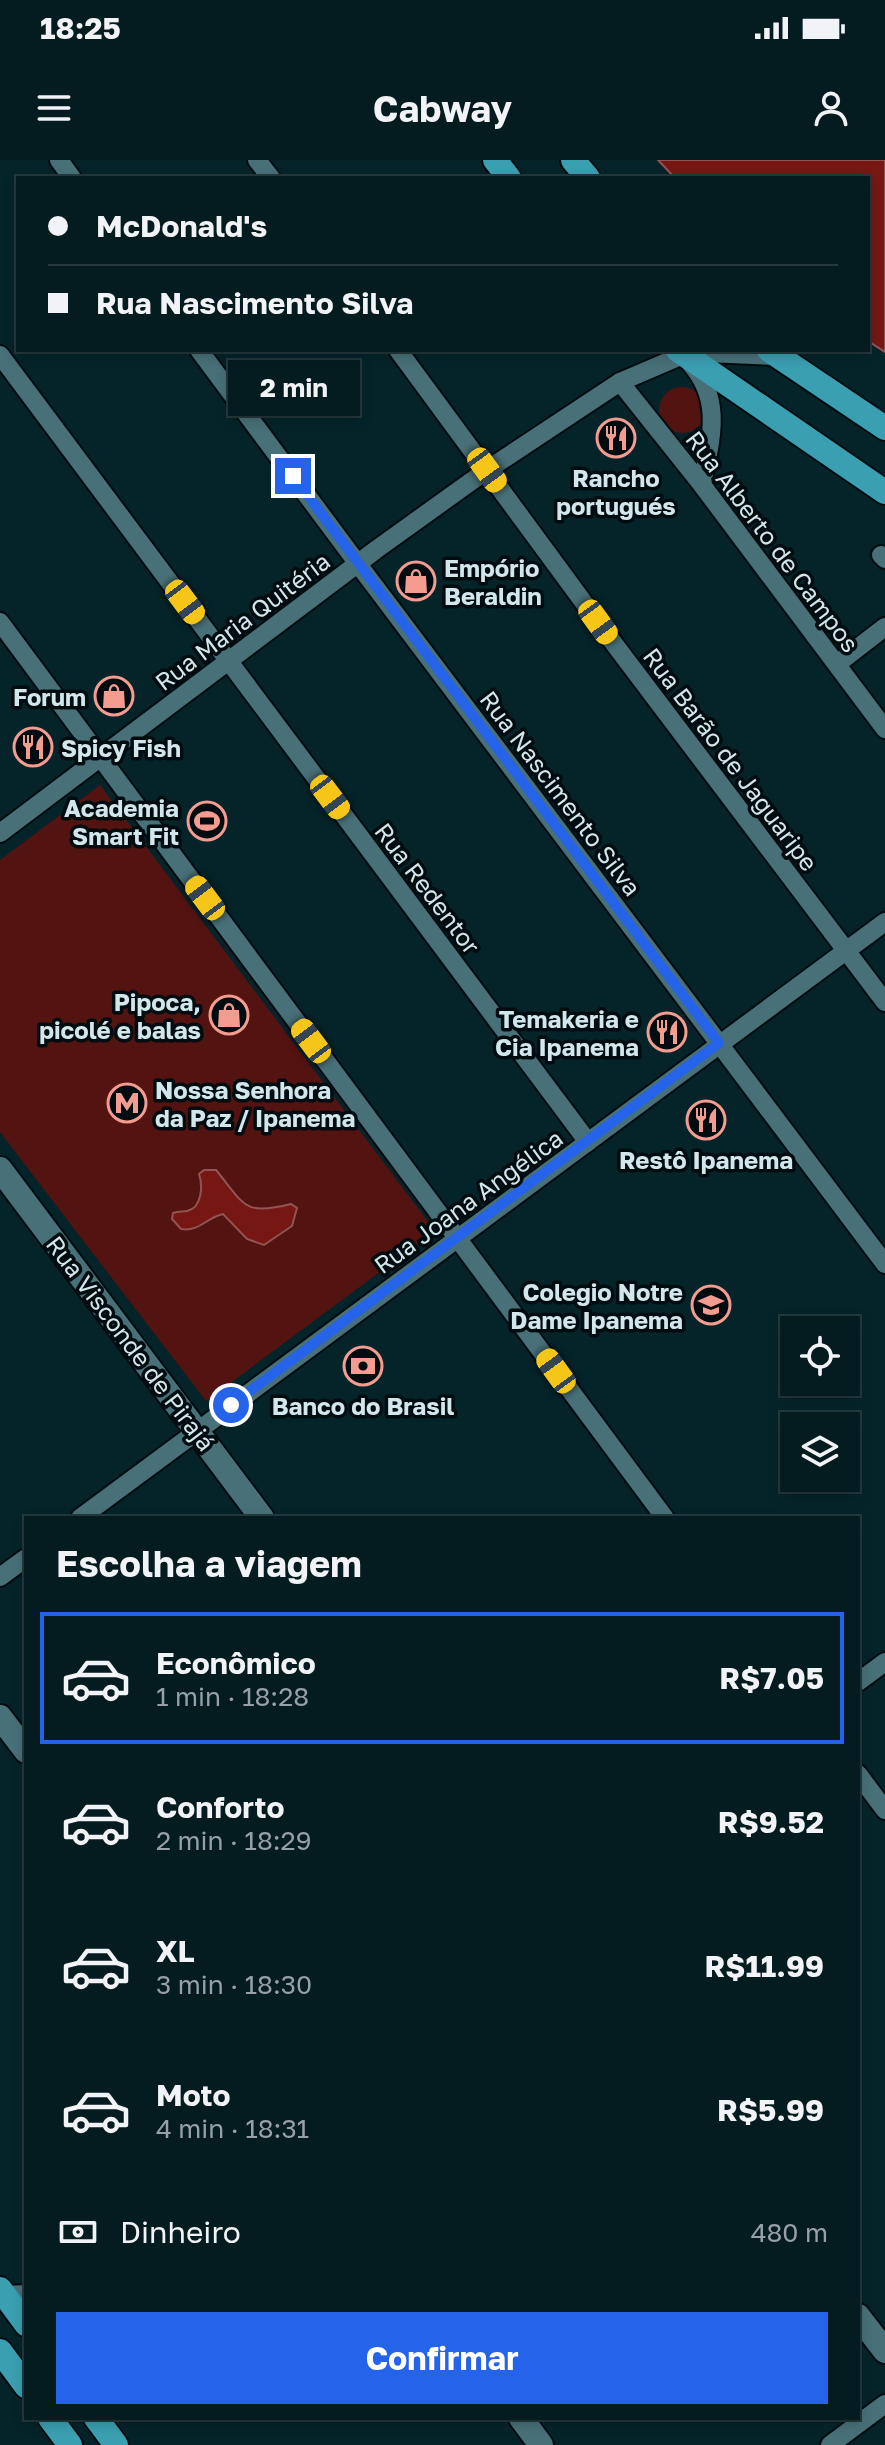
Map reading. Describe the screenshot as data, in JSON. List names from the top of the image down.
{
  "streets": {
    "main road": ["Rua Visconde de Pirajá"],
    "street": [
      "Rua Alberto de Campos",
      "Rua Maria Quitéria",
      "Rua Barão de Jaguaripe",
      "Rua Nascimento Silva",
      "Rua Redentor",
      "Rua Joana Angélica"
    ]
  },
  "crossings": [
    ["Rua Alberto de Campos", "Rua Maria Quitéria"],
    ["Rua Maria Quitéria", "Rua Barão de Jaguaripe"],
    ["Rua Maria Quitéria", "Rua Nascimento Silva"],
    ["Rua Maria Quitéria", "Rua Redentor"],
    ["Rua Barão de Jaguaripe", "Rua Joana Angélica"],
    ["Rua Nascimento Silva", "Rua Joana Angélica"],
    ["Rua Redentor", "Rua Joana Angélica"],
    ["Rua Joana Angélica", "Rua Visconde de Pirajá"]
  ],
  "places": {
    "restaurant": [
      "Rancho portugués",
      "Spicy Fish",
      "Temakeria e Cia Ipanema",
      "Restô Ipanema"
    ],
    "shop": ["Empório Beraldin", "Forum", "Pipoca, picolé e balas"],
    "sports": ["Academia Smart Fit"],
    "metro station": ["Nossa Senhora da Paz / Ipanema"],
    "school or university": ["Colegio Notre Dame Ipanema"],
    "bank": ["Banco do Brasil"]
  },
  "page": {
    "status": "18:25",
    "header": "Cabway",
    "banner": ["McDonald's", "Rua Nascimento Silva"],
    "bubble": "2 min",
    "heading": "Escolha a viagem",
    "list": [
      {
        "name": "Econômico",
        "note": "1 min · 18:28",
        "value": "R$7.05"
      },
      {
        "name": "Conforto",
        "note": "2 min · 18:29",
        "value": "R$9.52"
      },
      {
        "name": "XL",
        "note": "3 min · 18:30",
        "value": "R$11.99"
      },
      {
        "name": "Moto",
        "note": "4 min · 18:31",
        "value": "R$5.99"
      }
    ],
    "pay": ["Dinheiro", "480 m"],
    "buttons": "Confirmar"
  }
}
